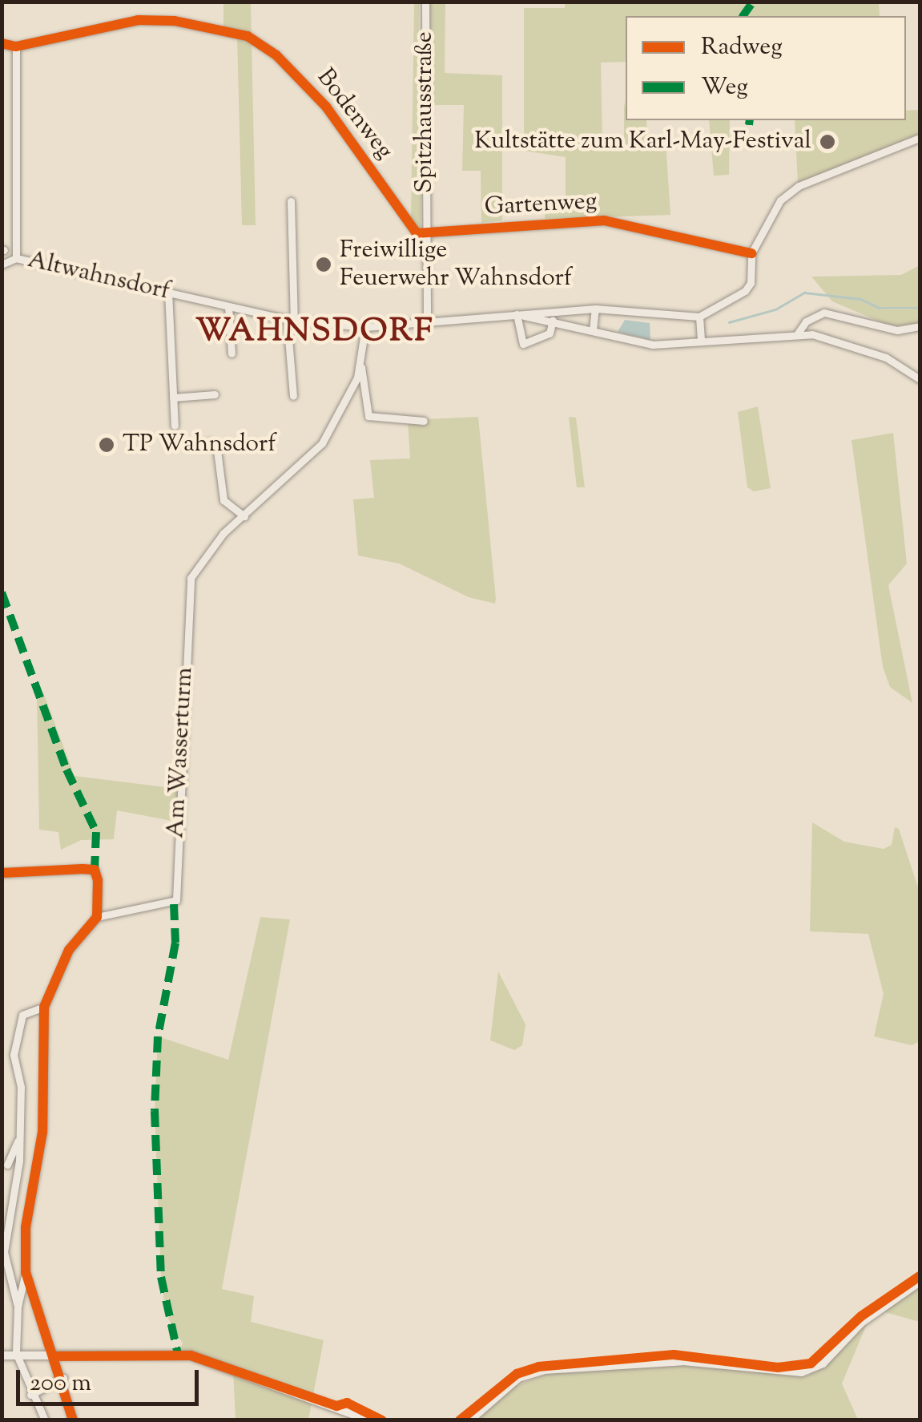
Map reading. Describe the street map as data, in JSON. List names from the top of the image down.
{
  "streets": {
    "street": [
      "Spitzhausstraße",
      "Bodenweg",
      "Gartenweg",
      "Altwahnsdorf",
      "Am Wasserturm"
    ]
  },
  "crossings": [
    ["Spitzhausstraße", "Bodenweg"],
    ["Spitzhausstraße", "Gartenweg"],
    ["Spitzhausstraße", "Altwahnsdorf"],
    ["Bodenweg", "Gartenweg"]
  ],
  "districts": ["WAHNSDORF"],
  "places": ["Kultstätte zum Karl-May-Festival", "Freiwillige Feuerwehr Wahnsdorf", "TP Wahnsdorf"],
  "legend": ["Radweg", "Weg"],
  "scale_bar": "200 m"
}
